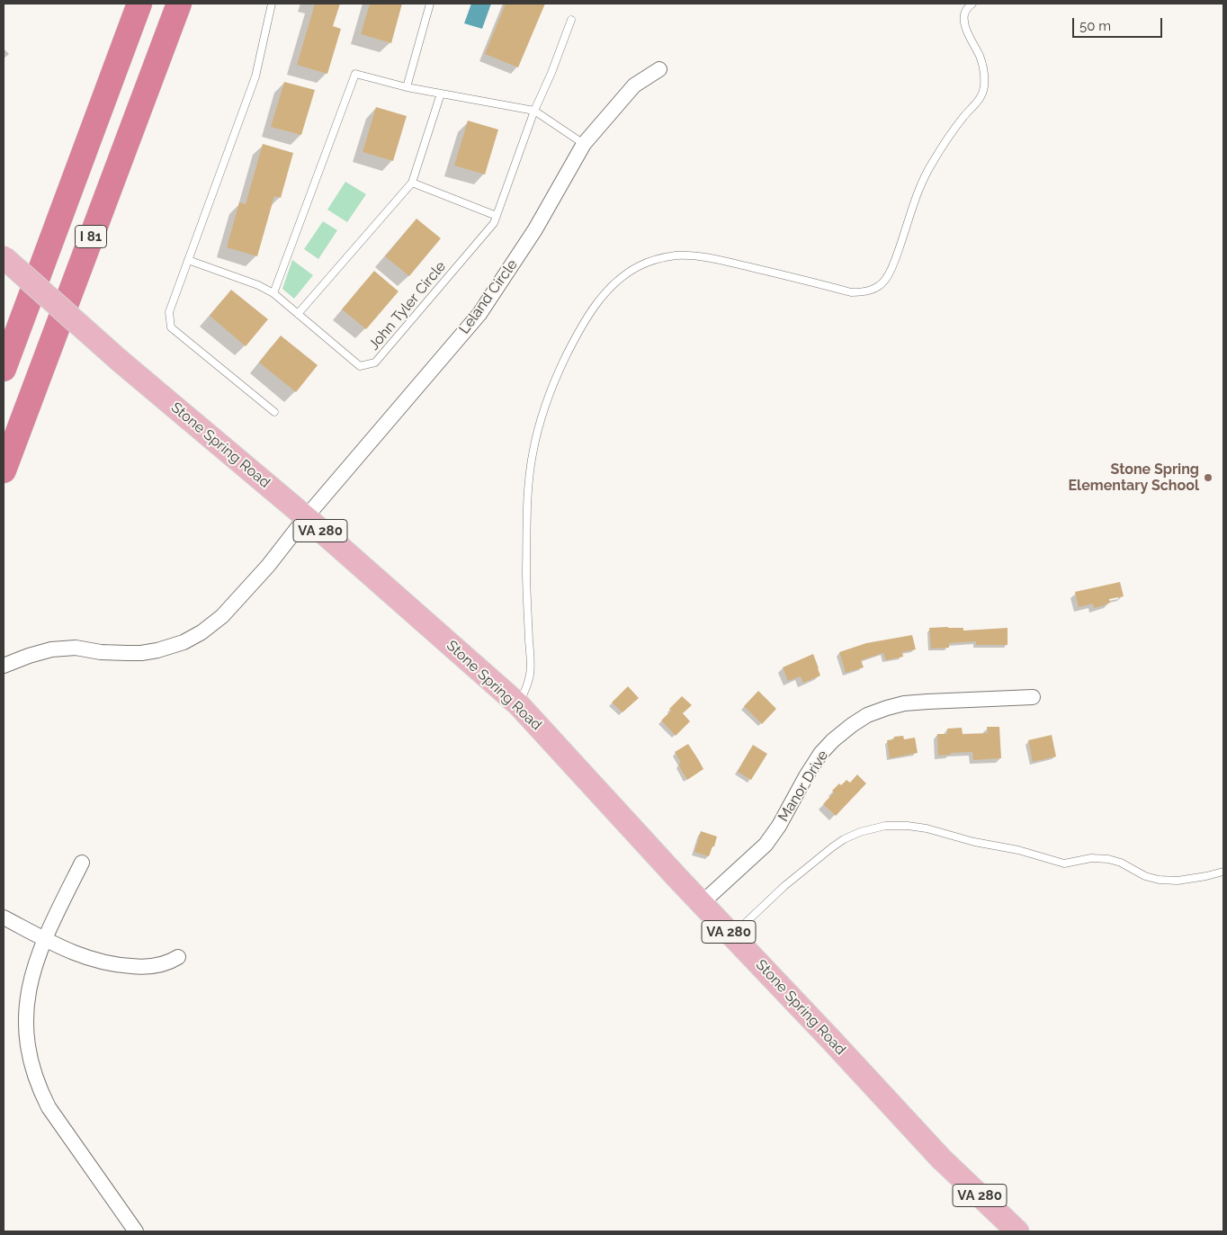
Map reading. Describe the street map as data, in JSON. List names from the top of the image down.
{
  "streets": {
    "highway": ["I 81"],
    "main road": ["Stone Spring Road", "VA 280"],
    "street": ["Leland Circle", "Manor Drive"],
    "lane": ["John Tyler Circle"]
  },
  "crossings": [
    ["Leland Circle", "Stone Spring Road"],
    ["Stone Spring Road", "Manor Drive"]
  ],
  "places": ["Stone Spring Elementary School"],
  "scale_bar": "50 m"
}
